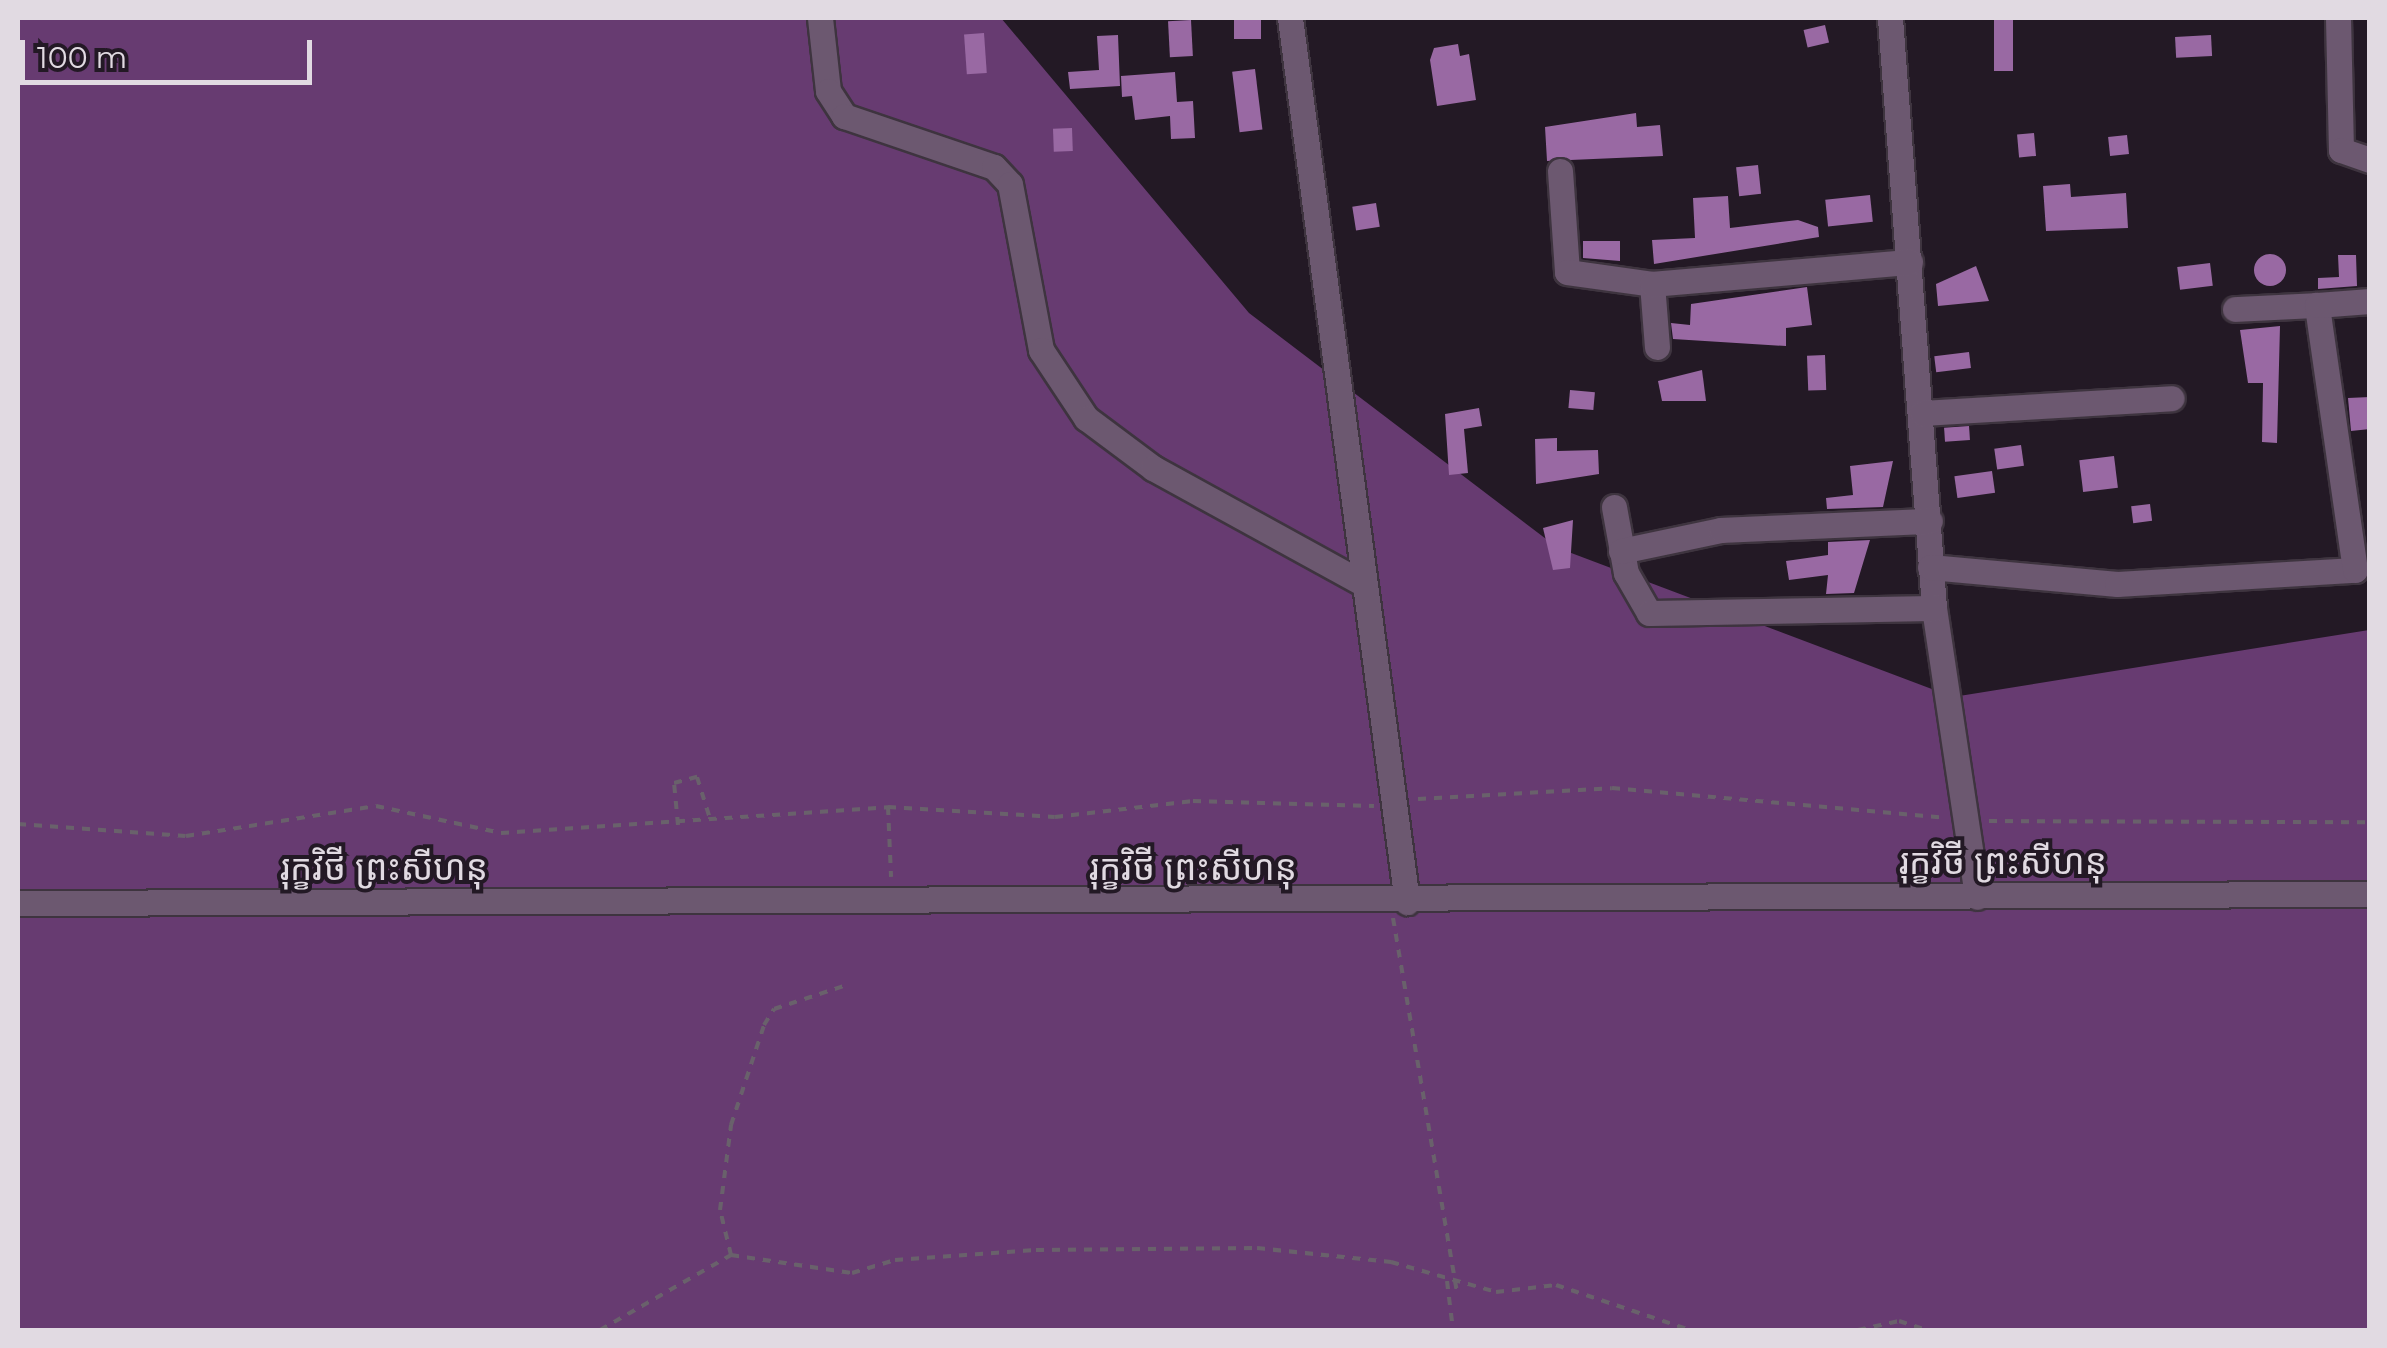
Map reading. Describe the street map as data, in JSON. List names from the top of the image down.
{
  "streets": {
    "street": ["រុក្ខវិថី ព្រះសីហនុ"]
  },
  "scale_bar": "100 m"
}
